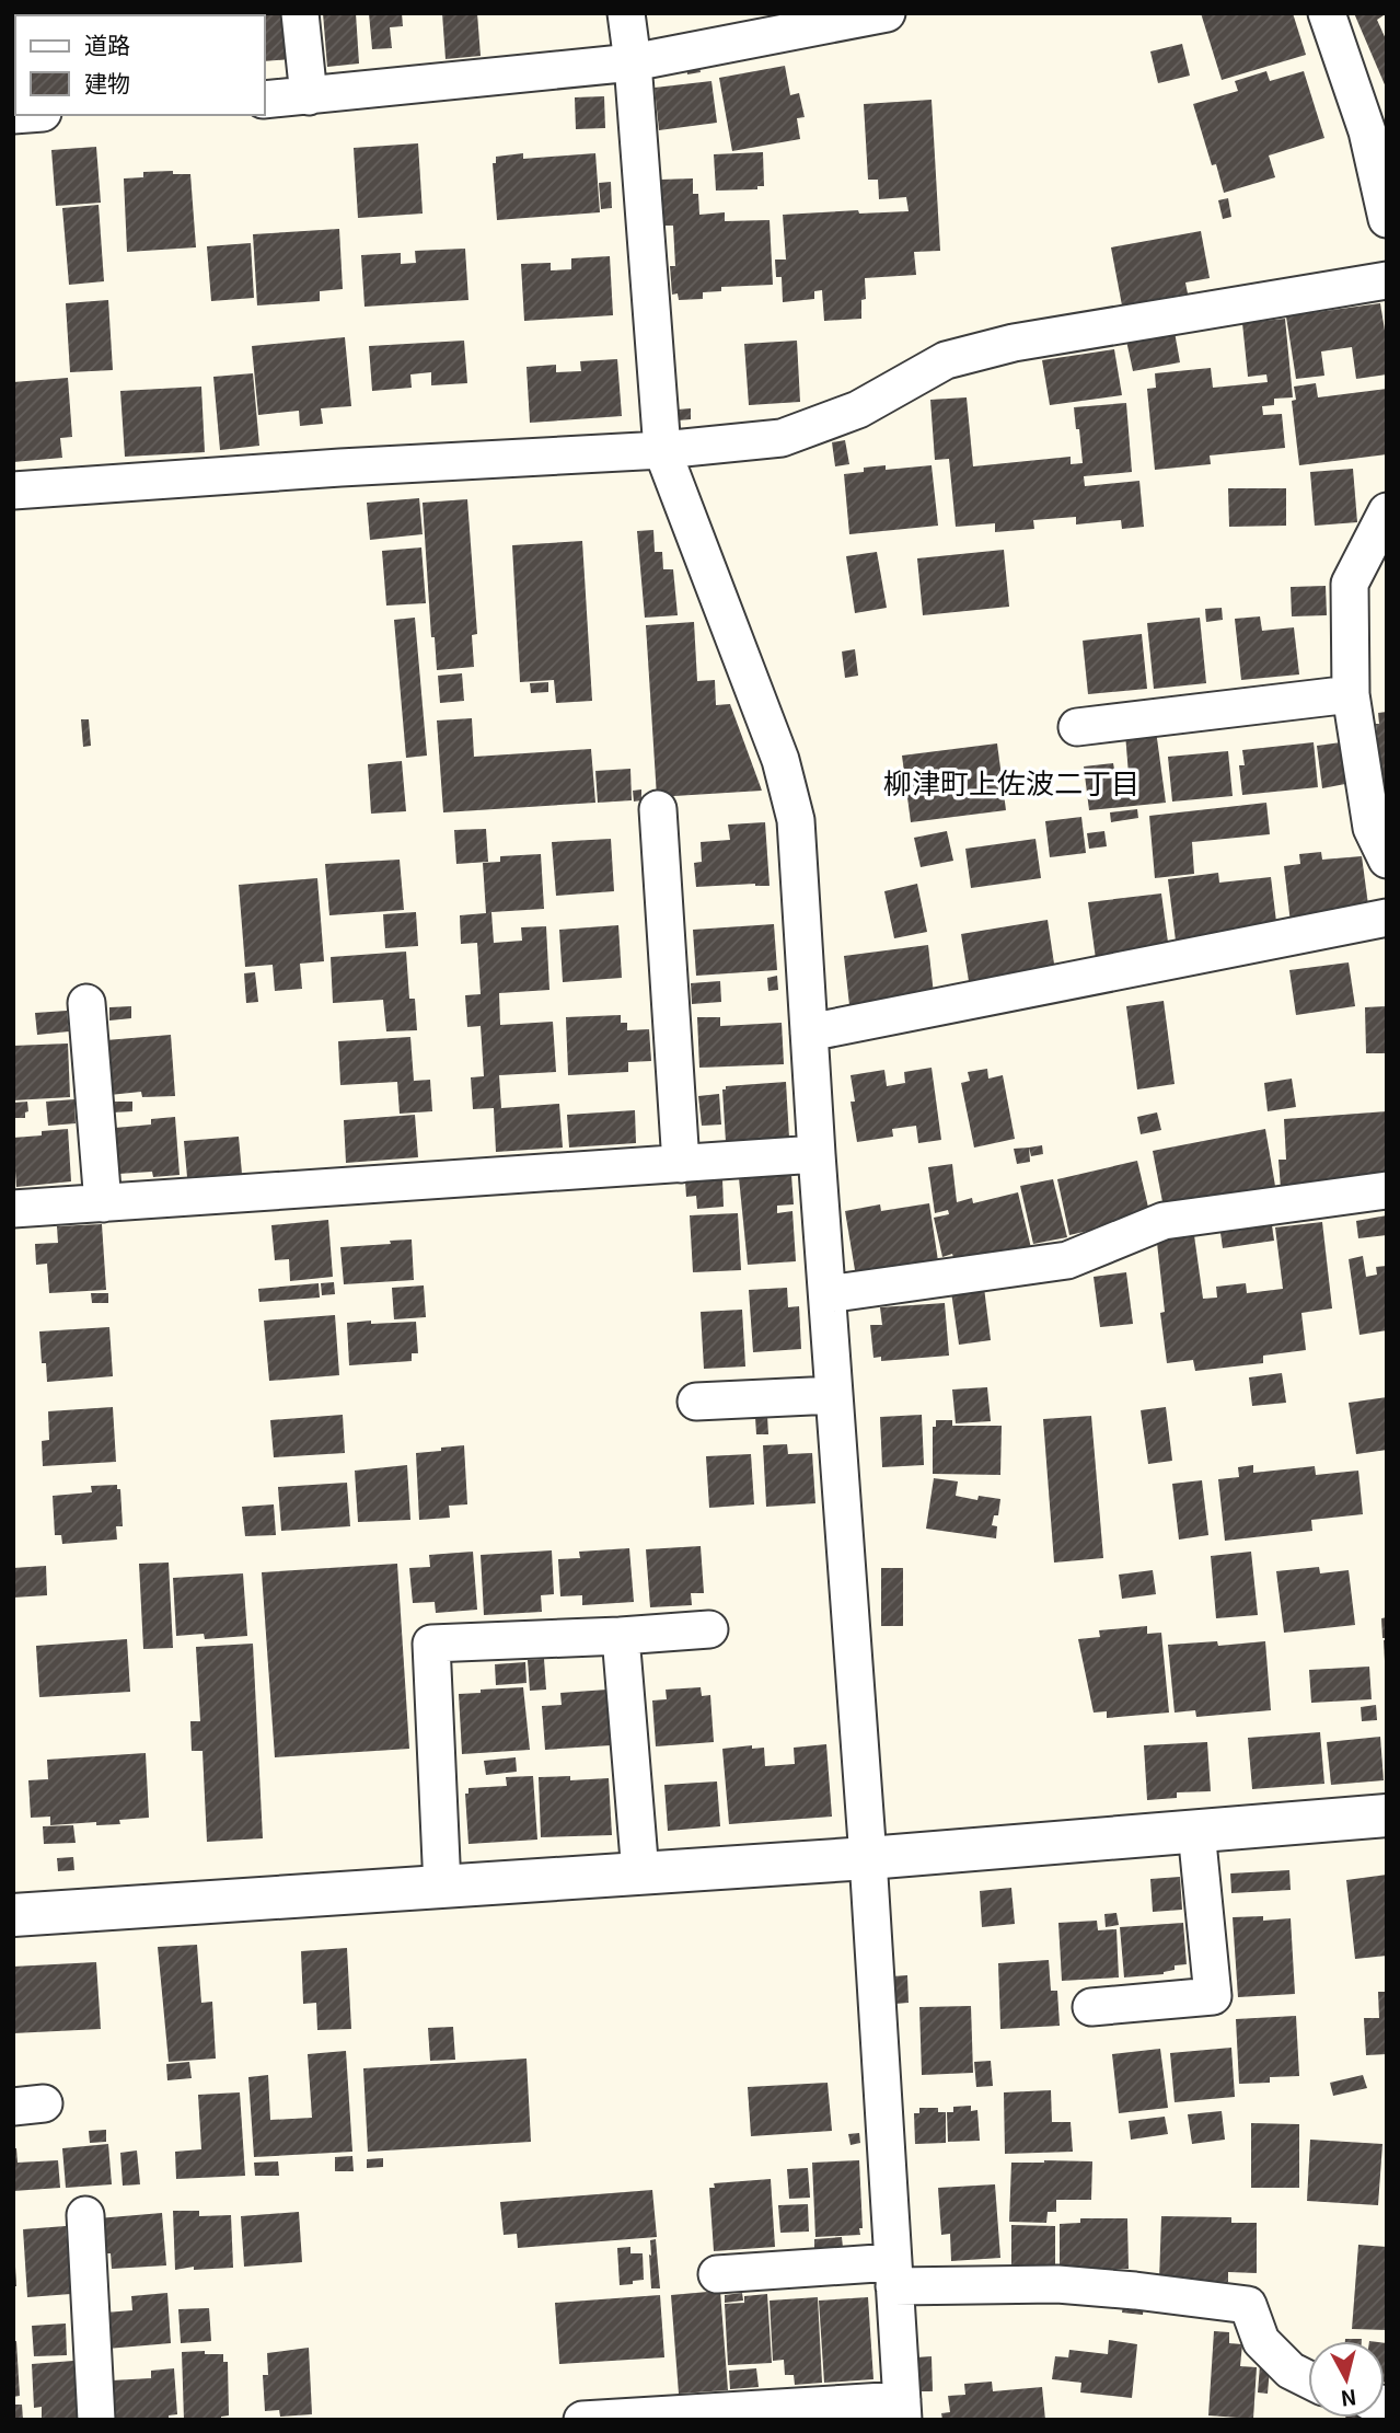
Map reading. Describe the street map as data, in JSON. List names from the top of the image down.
{
  "districts": ["柳津町上佐波二丁目"],
  "legend": ["道路", "建物"],
  "north": "bottom"
}
